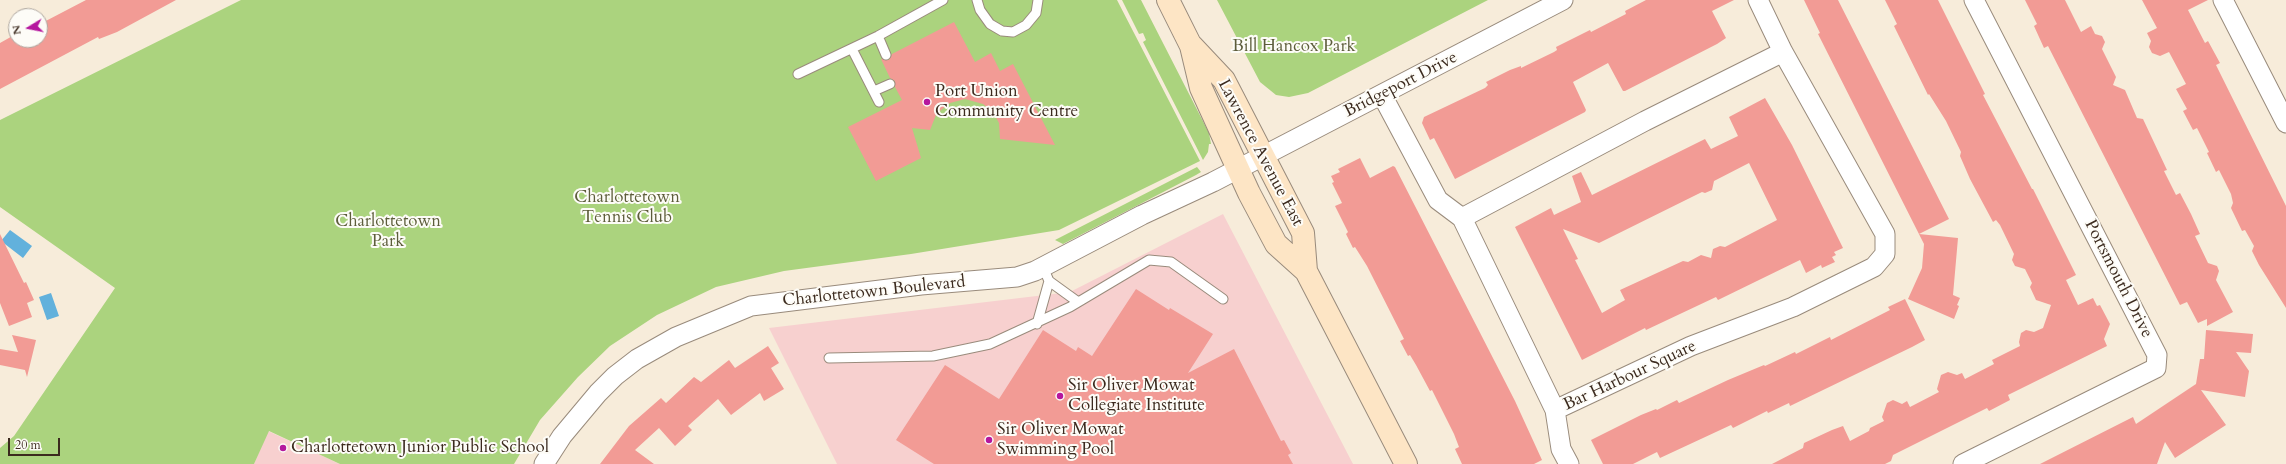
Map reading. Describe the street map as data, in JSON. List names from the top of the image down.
{
  "streets": {
    "main road": ["Lawrence Avenue East"],
    "street": [
      "Bridgeport Drive",
      "Portsmouth Drive",
      "Charlottetown Boulevard",
      "Bar Harbour Square"
    ]
  },
  "crossings": [
    ["Bridgeport Drive", "Lawrence Avenue East"],
    ["Bridgeport Drive", "Charlottetown Boulevard"],
    ["Lawrence Avenue East", "Charlottetown Boulevard"]
  ],
  "parks": ["Bill Hancox Park", "Charlottetown Tennis Club", "Charlottetown Park"],
  "places": [
    "Port Union Community Centre",
    "Sir Oliver Mowat Collegiate Institute",
    "Sir Oliver Mowat Swimming Pool",
    "Charlottetown Junior Public School"
  ],
  "scale_bar": "20 m",
  "north": "left"
}
